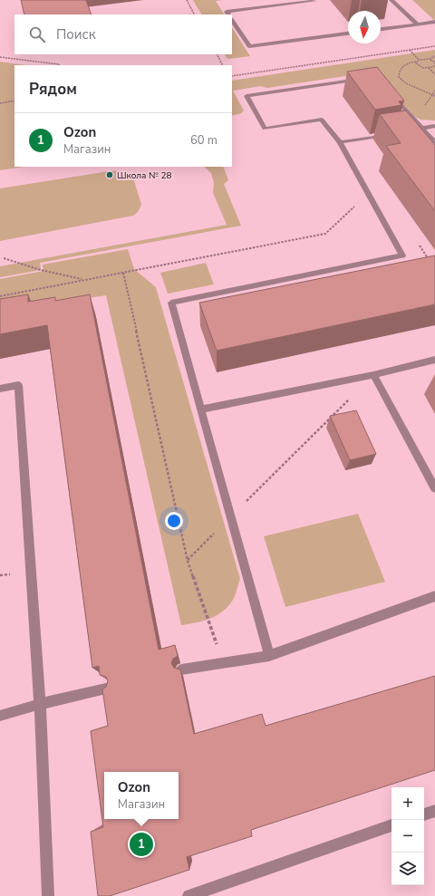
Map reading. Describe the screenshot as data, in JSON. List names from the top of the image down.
{
  "places": ["Школа № 28"],
  "north": "bottom",
  "page": {
    "search": "Поиск",
    "heading": "Рядом",
    "list": [
      {
        "mark": "1",
        "name": "Ozon",
        "note": "Магазин",
        "value": "60 m"
      }
    ],
    "popup": ["Ozon", "Магазин"],
    "map_buttons": ["+", "−"],
    "pins": "1"
  }
}
